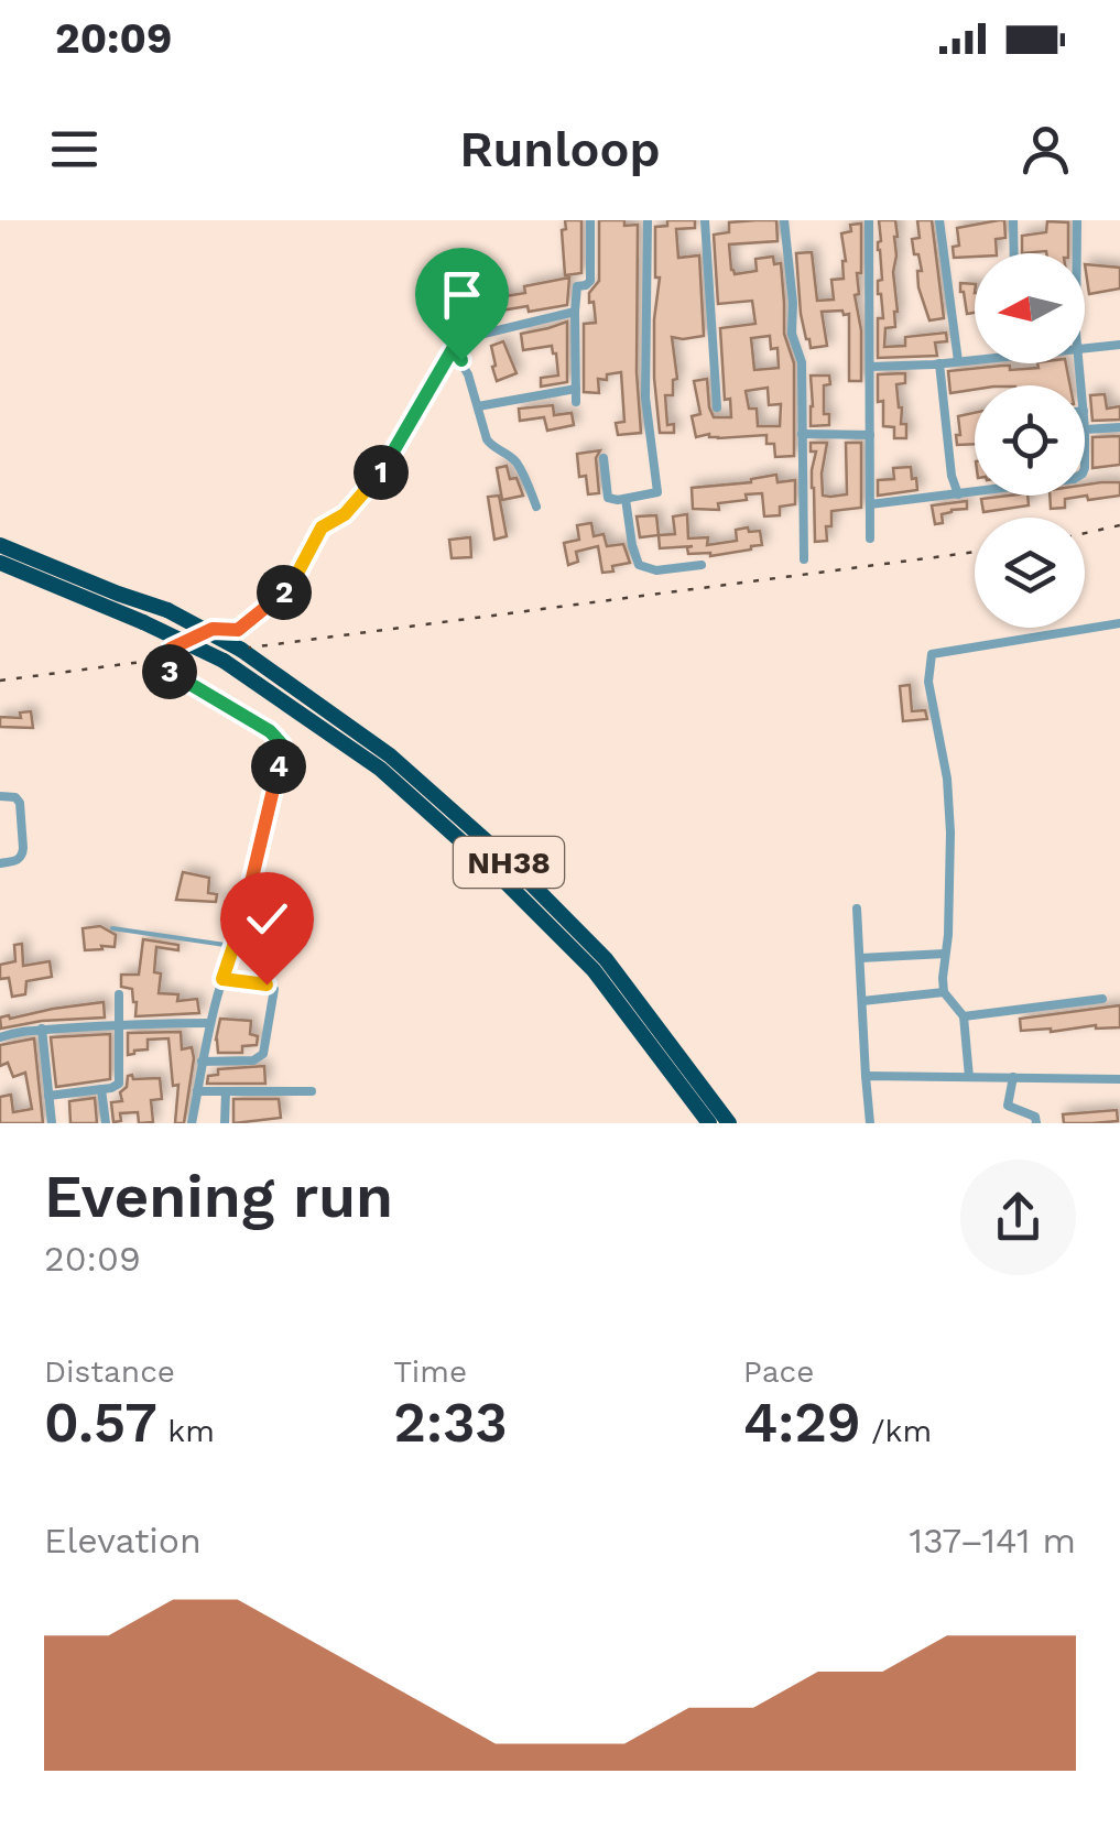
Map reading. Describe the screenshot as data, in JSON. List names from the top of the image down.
{
  "streets": {
    "highway": ["NH38"]
  },
  "north": "left",
  "page": {
    "status": "20:09",
    "header": "Runloop",
    "pins": [
      "1",
      "2",
      "3",
      "4"
    ],
    "heading": ["Evening run", "20:09"],
    "stats": [
      ["Distance", "0.57 km"],
      ["Time", "2:33"],
      ["Pace", "4:29 /km"]
    ],
    "chart": ["Elevation", "137–141 m"]
  }
}
